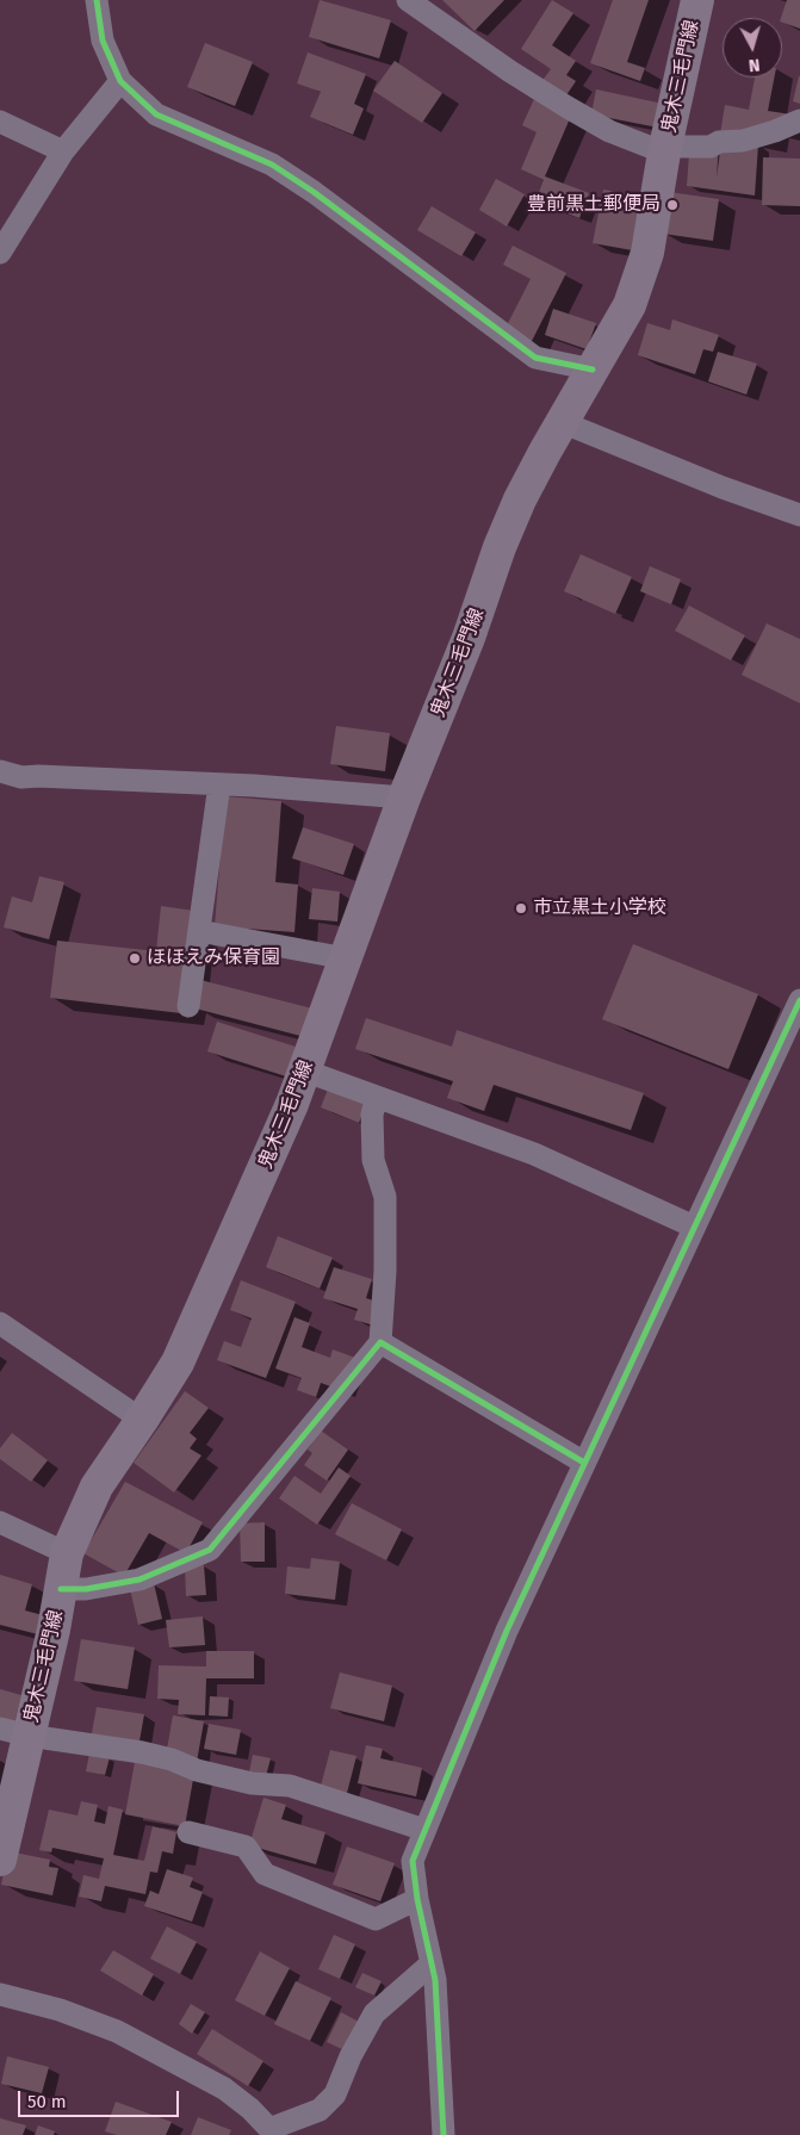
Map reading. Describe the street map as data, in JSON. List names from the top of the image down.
{
  "streets": {
    "main road": ["鬼木三毛門線"]
  },
  "places": ["豊前黒土郵便局", "市立黒土小学校", "ほほえみ保育園"],
  "scale_bar": "50 m",
  "north": "bottom"
}
